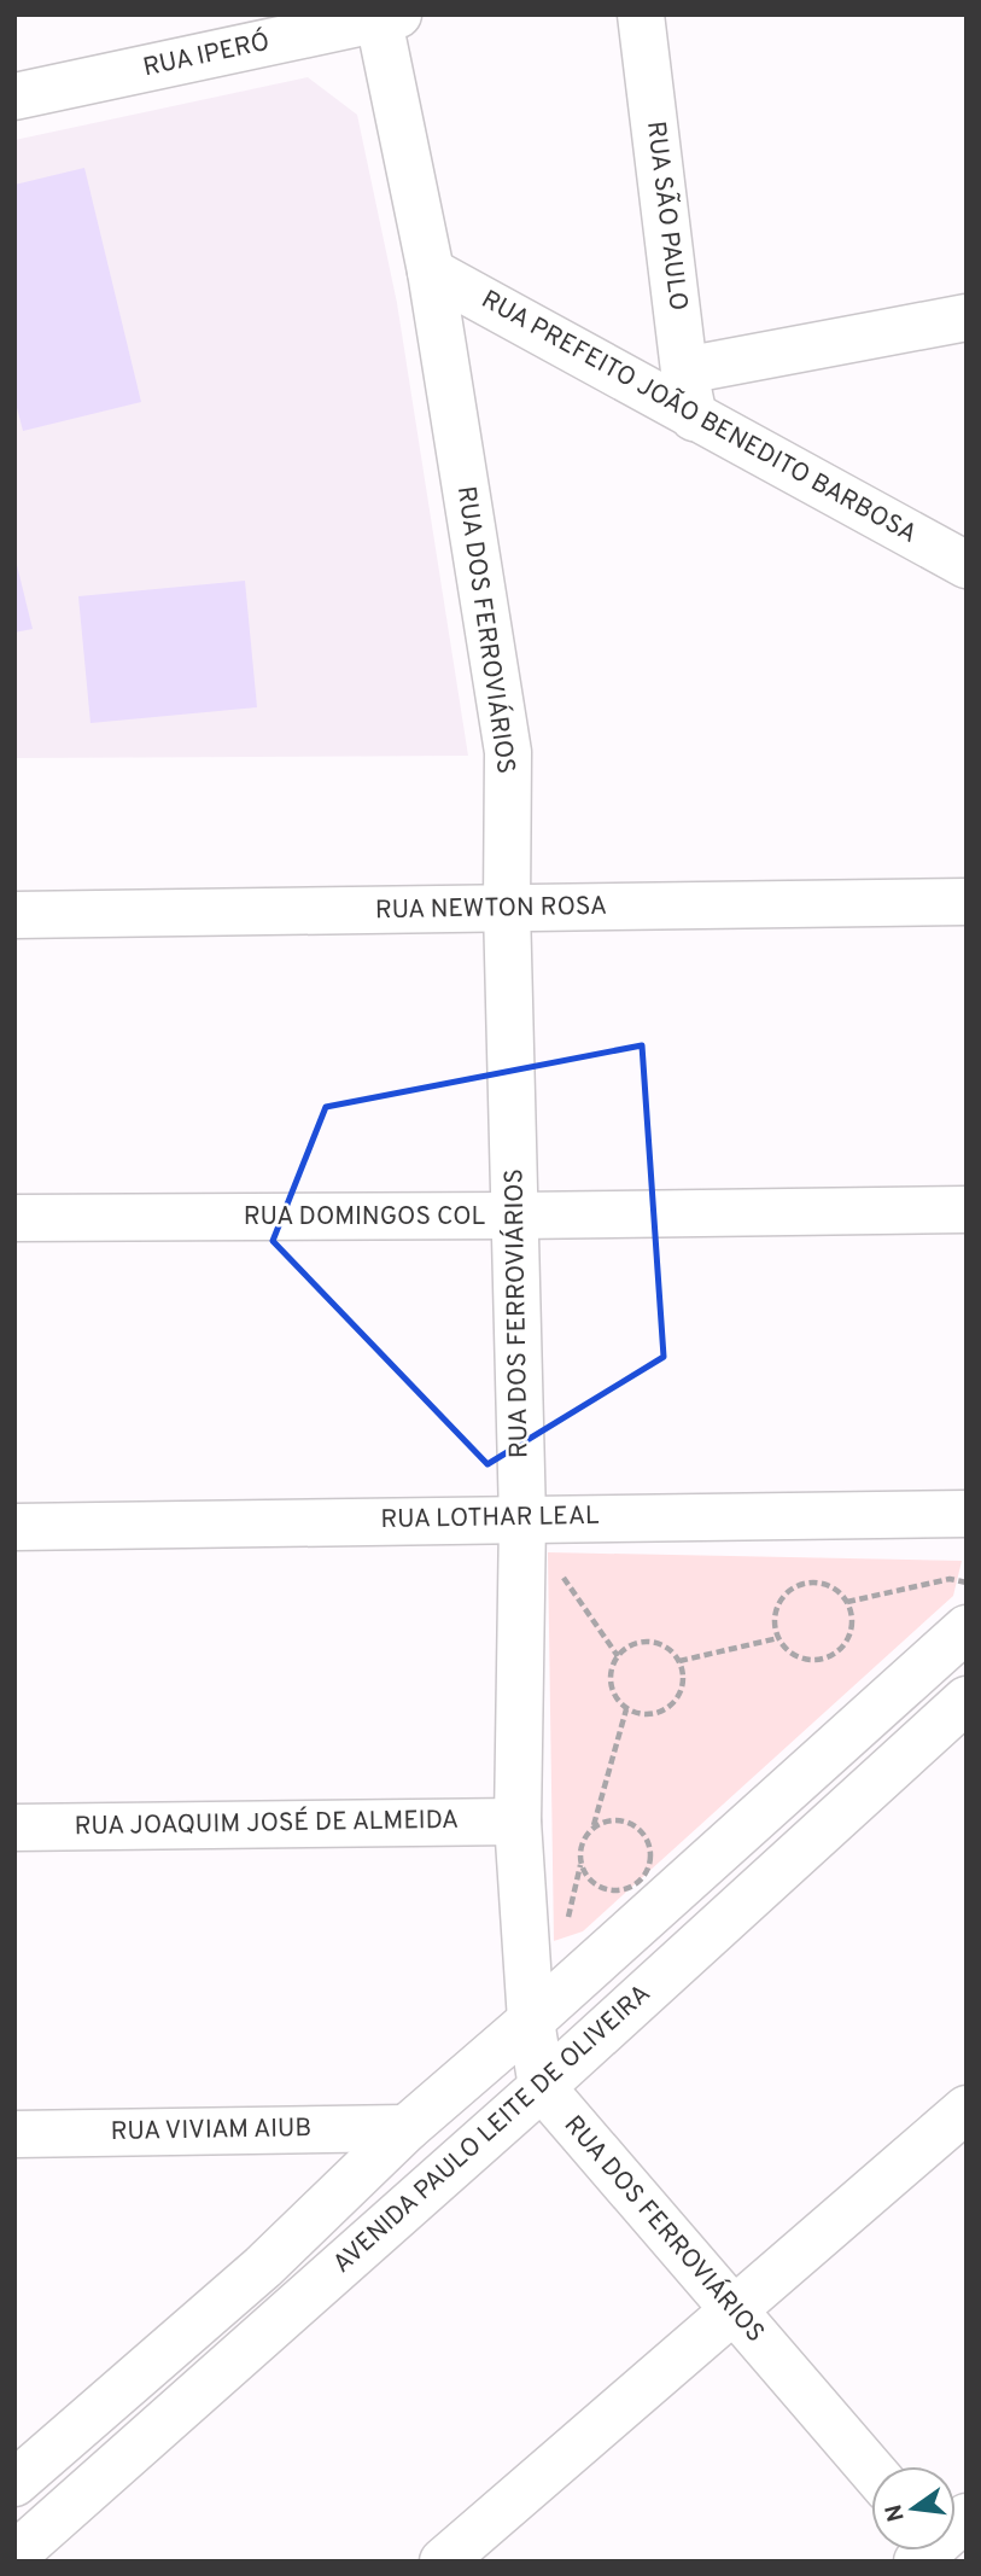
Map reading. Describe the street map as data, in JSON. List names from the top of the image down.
{
  "streets": {
    "street": [
      "RUA IPERÓ",
      "RUA SÃO PAULO",
      "RUA PREFEITO JOÃO BENEDITO BARBOSA",
      "RUA DOS FERROVIÁRIOS",
      "RUA NEWTON ROSA",
      "RUA DOMINGOS COL",
      "RUA LOTHAR LEAL",
      "RUA JOAQUIM JOSÉ DE ALMEIDA",
      "AVENIDA PAULO LEITE DE OLIVEIRA",
      "RUA VIVIAM AIUB"
    ]
  },
  "crossings": [
    ["RUA IPERÓ", "RUA DOS FERROVIÁRIOS"],
    ["RUA SÃO PAULO", "RUA PREFEITO JOÃO BENEDITO BARBOSA"],
    ["RUA PREFEITO JOÃO BENEDITO BARBOSA", "RUA DOS FERROVIÁRIOS"],
    ["RUA DOS FERROVIÁRIOS", "RUA NEWTON ROSA"],
    ["RUA DOS FERROVIÁRIOS", "RUA DOMINGOS COL"],
    ["RUA DOS FERROVIÁRIOS", "RUA LOTHAR LEAL"],
    ["RUA DOS FERROVIÁRIOS", "RUA JOAQUIM JOSÉ DE ALMEIDA"],
    ["RUA DOS FERROVIÁRIOS", "AVENIDA PAULO LEITE DE OLIVEIRA"]
  ],
  "north": "left"
}
